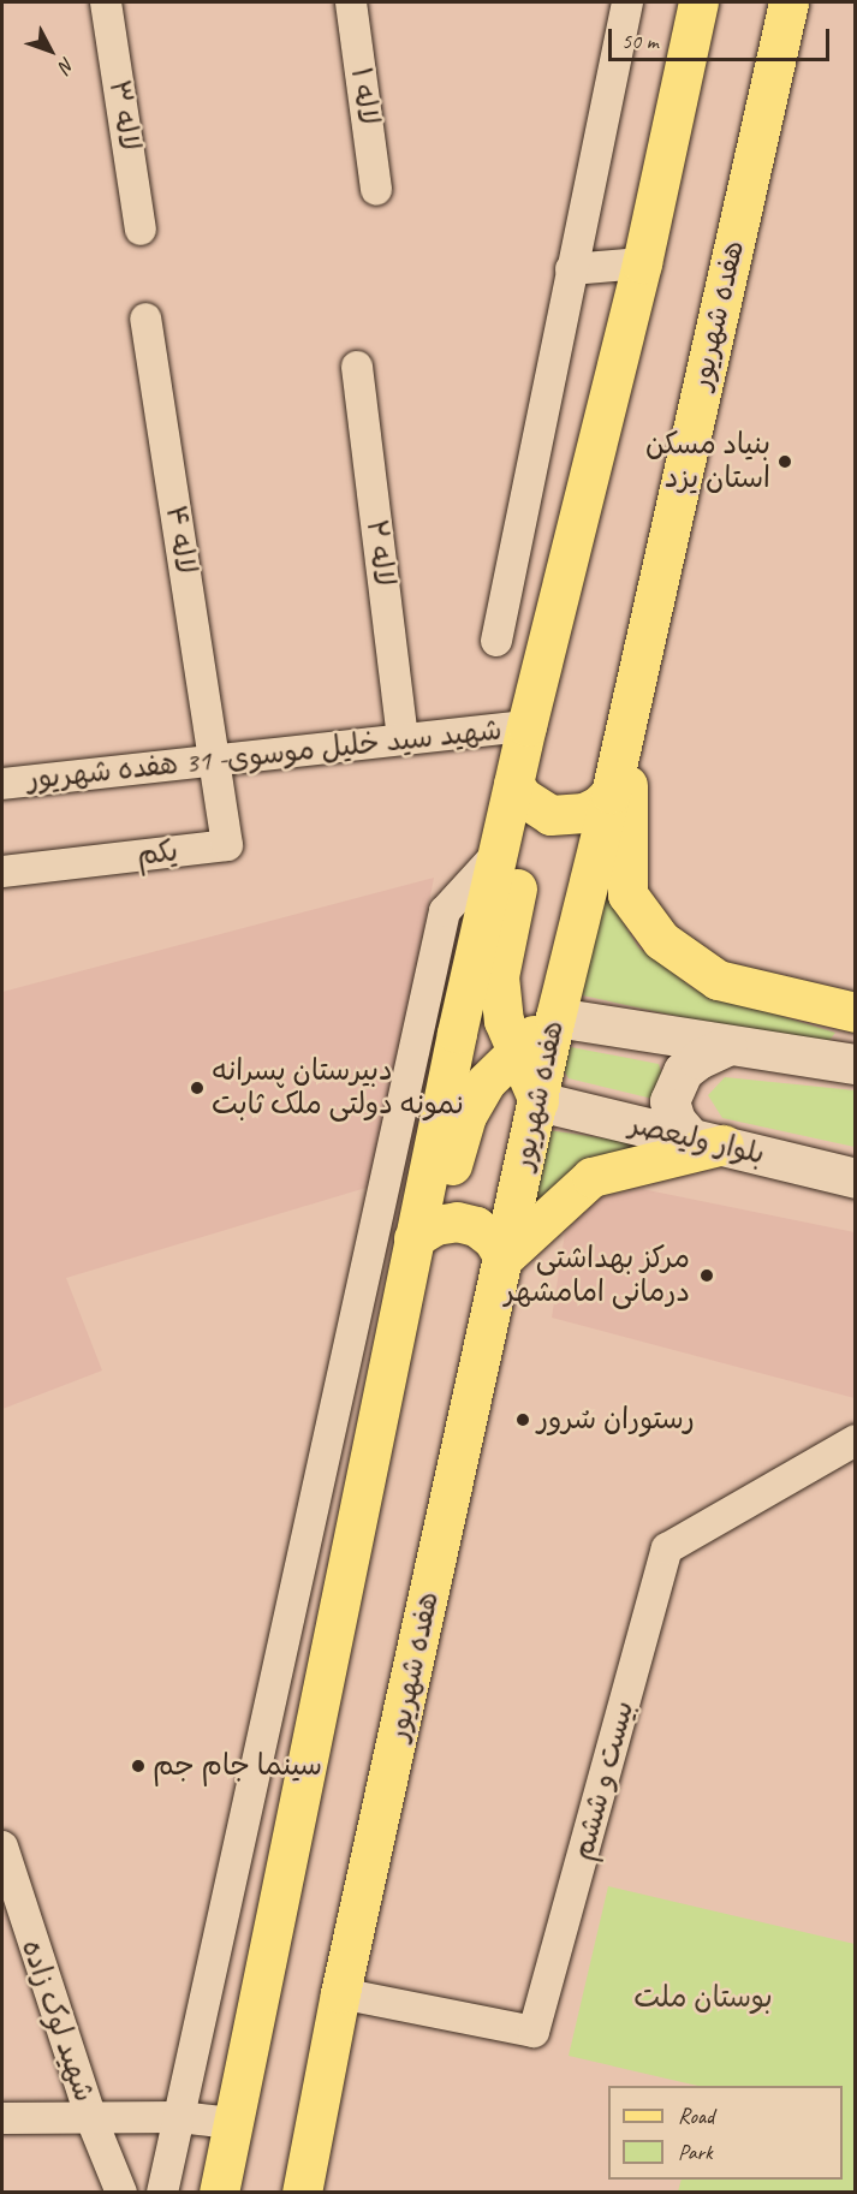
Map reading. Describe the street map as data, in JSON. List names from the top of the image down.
{
  "streets": {
    "main road": ["هفده شهریور", "بلوار ولیعصر"],
    "street": [
      "لاله ۱",
      "لاله ۳",
      "لاله ۴",
      "لاله ۲",
      "شهید سید خلیل موسوی- 31 هفده شهریور",
      "یکم",
      "بیست و ششم",
      "شهید لوک زاده"
    ]
  },
  "crossings": [
    ["هفده شهریور", "بلوار ولیعصر"],
    ["هفده شهریور", "بیست و ششم"],
    ["لاله ۴", "شهید سید خلیل موسوی- 31 هفده شهریور"],
    ["لاله ۴", "یکم"],
    ["لاله ۲", "شهید سید خلیل موسوی- 31 هفده شهریور"],
    ["شهید سید خلیل موسوی- 31 هفده شهریور", "یکم"]
  ],
  "parks": ["بوستان ملت"],
  "places": [
    "بنیاد مسکن استان یزد",
    "دبیرستان پسرانه نمونه دولتی ملک ثابت",
    "مرکز بهداشتی درمانی امامشهر",
    "رستوران سُرور",
    "سینما جام جم"
  ],
  "legend": ["Road", "Park"],
  "scale_bar": "50 m",
  "north": "bottom right"
}
